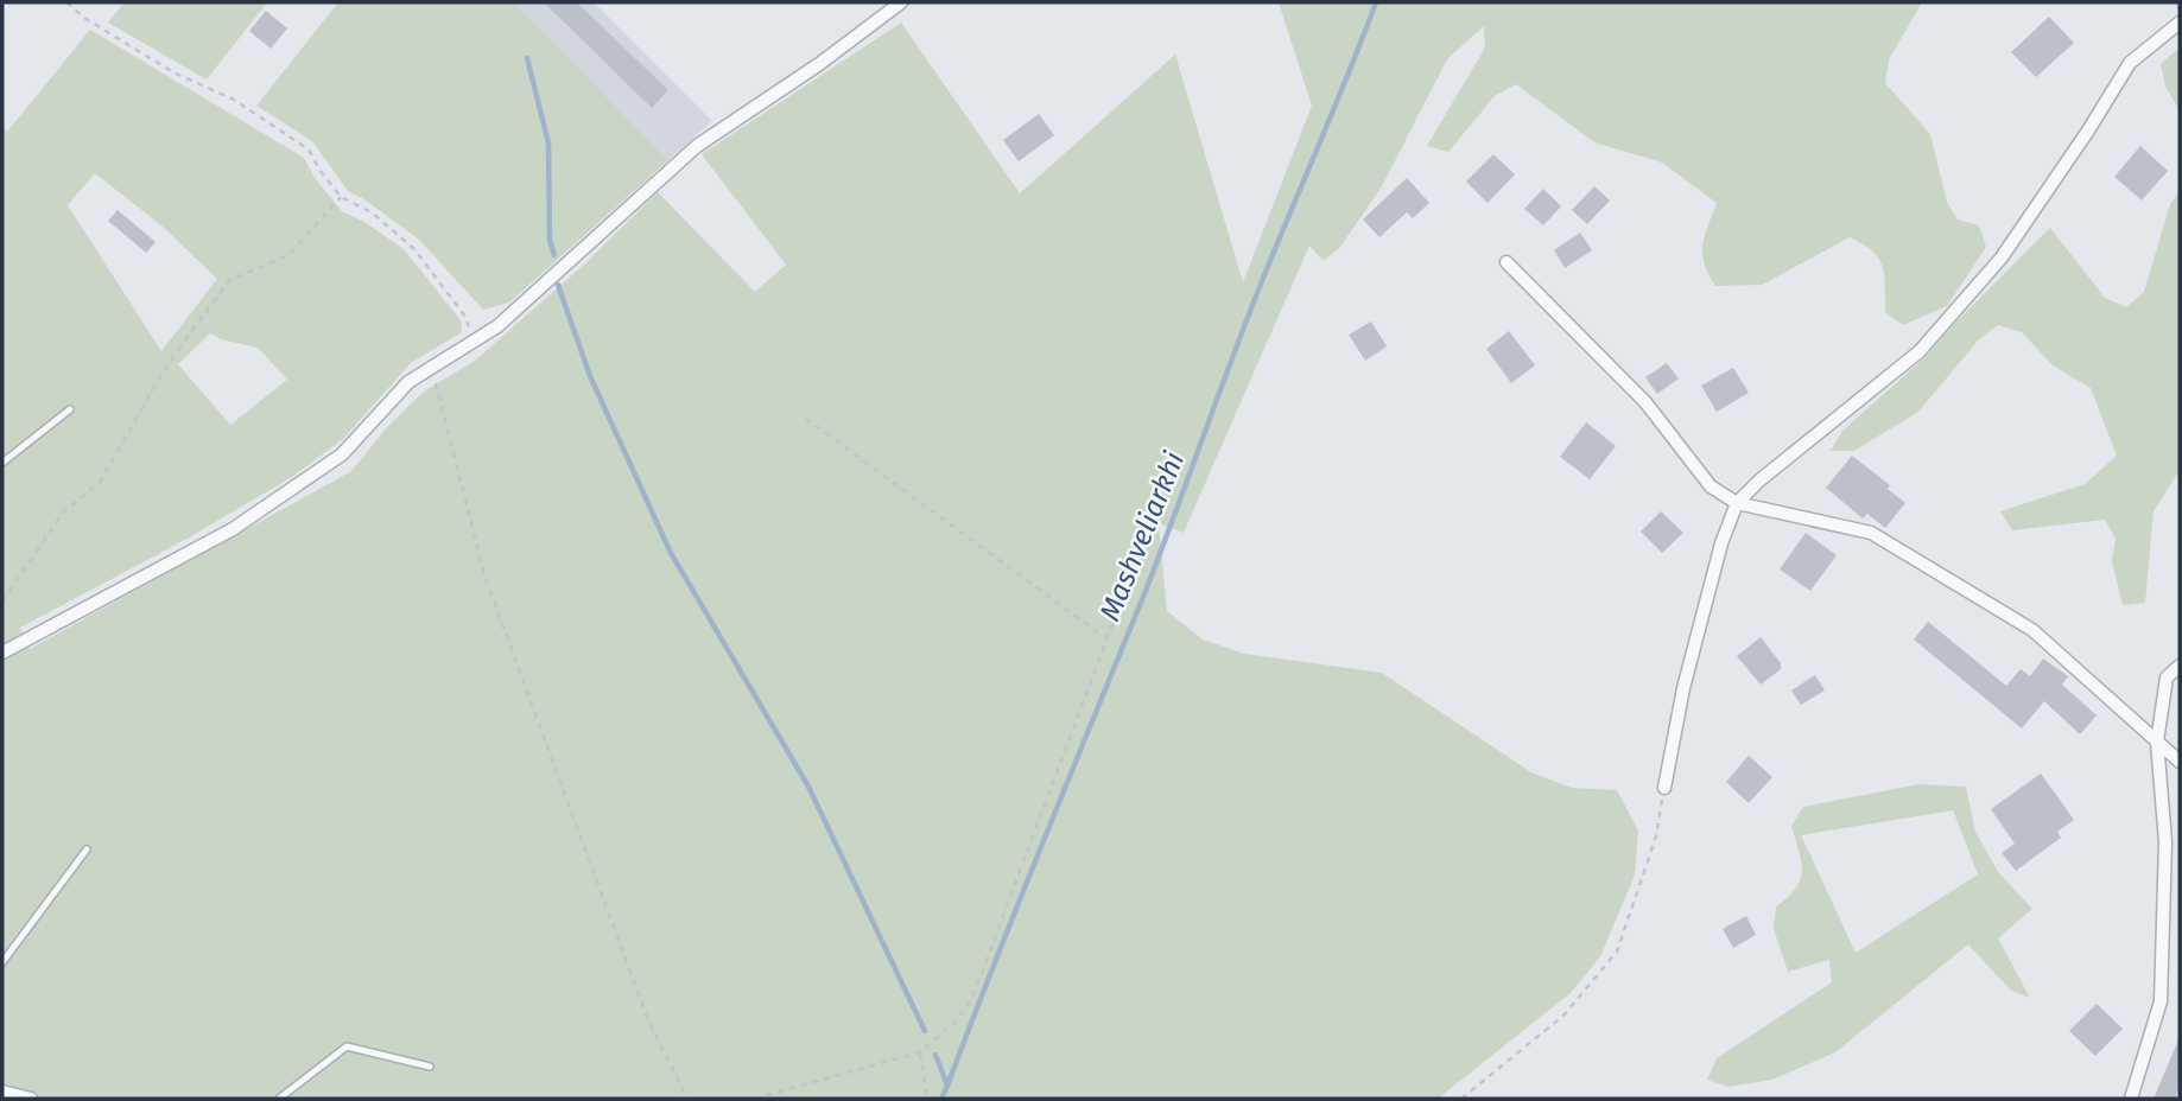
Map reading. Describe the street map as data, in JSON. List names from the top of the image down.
{
  "water": ["Mashveliarkhi"]
}
